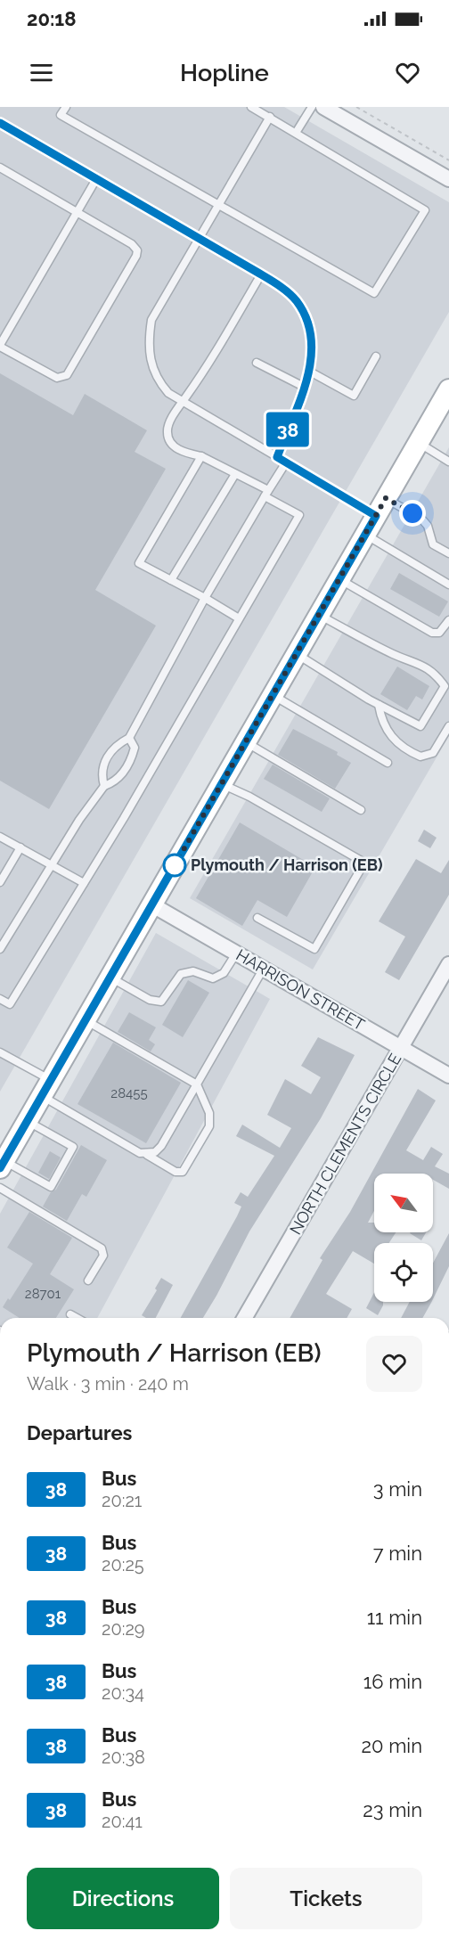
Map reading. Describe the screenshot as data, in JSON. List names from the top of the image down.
{
  "streets": {
    "street": ["HARRISON STREET", "NORTH CLEMENTS CIRCLE"]
  },
  "crossings": [
    ["HARRISON STREET", "NORTH CLEMENTS CIRCLE"]
  ],
  "places": ["Plymouth / Harrison (EB)"],
  "lines": ["bus line 38"],
  "house_numbers": ["28455", "28701"],
  "north": "top left",
  "page": {
    "status": "20:18",
    "header": "Hopline",
    "on_map": "38",
    "heading": [
      ["Plymouth / Harrison (EB)", "Walk · 3 min · 240 m"],
      "Departures"
    ],
    "list": [
      {
        "mark": "38",
        "name": "Bus",
        "note": "20:21",
        "value": "3 min"
      },
      {
        "mark": "38",
        "name": "Bus",
        "note": "20:25",
        "value": "7 min"
      },
      {
        "mark": "38",
        "name": "Bus",
        "note": "20:29",
        "value": "11 min"
      },
      {
        "mark": "38",
        "name": "Bus",
        "note": "20:34",
        "value": "16 min"
      },
      {
        "mark": "38",
        "name": "Bus",
        "note": "20:38",
        "value": "20 min"
      },
      {
        "mark": "38",
        "name": "Bus",
        "note": "20:41",
        "value": "23 min"
      }
    ],
    "buttons": ["Directions", "Tickets"]
  }
}
